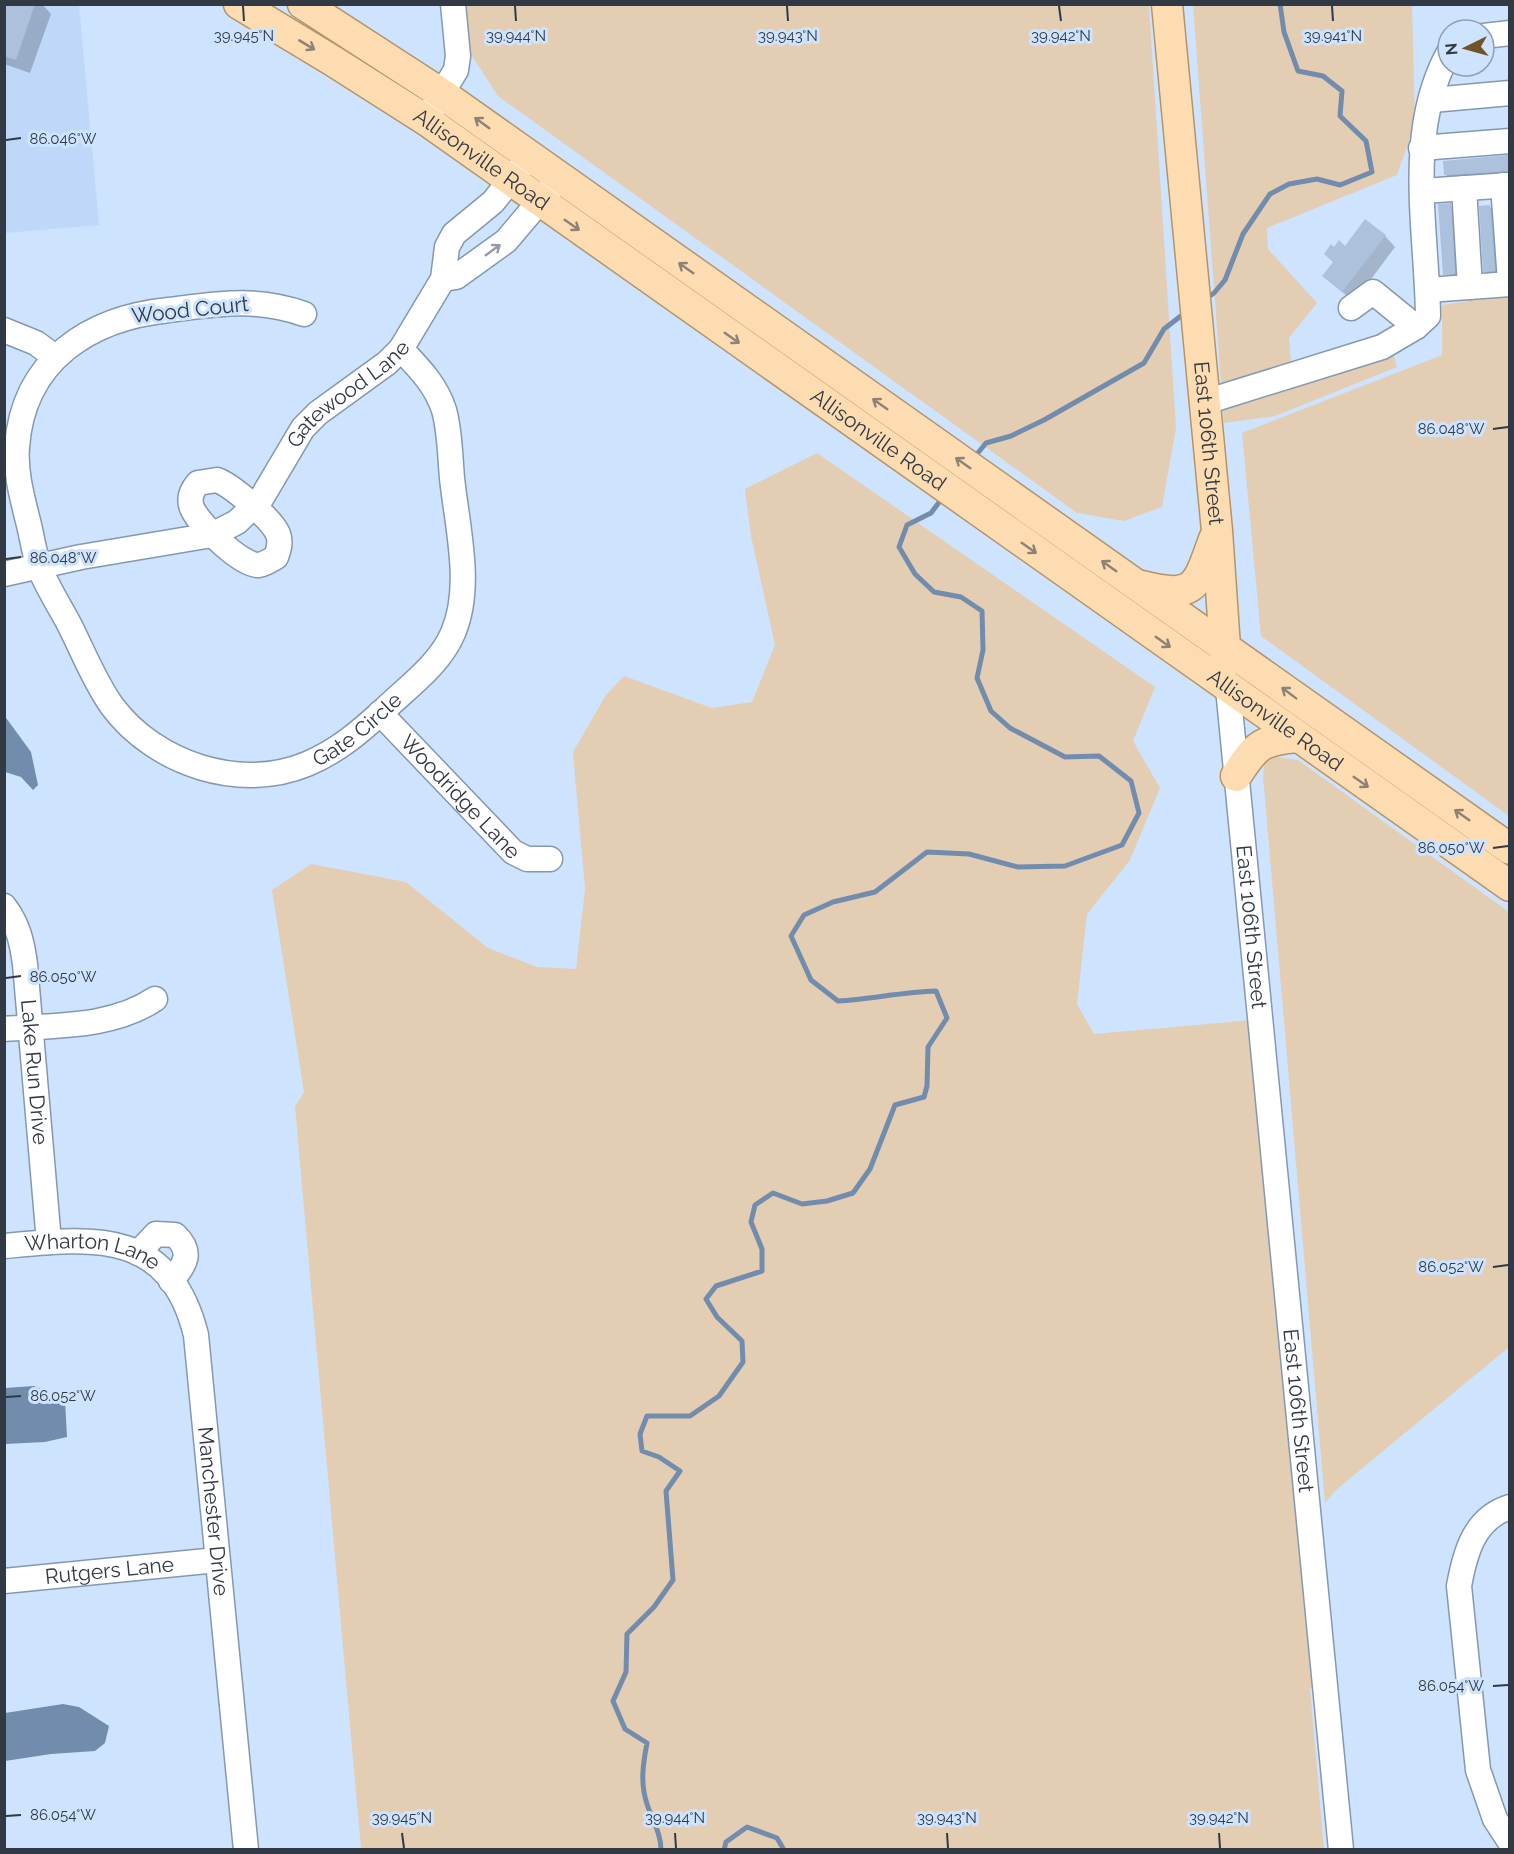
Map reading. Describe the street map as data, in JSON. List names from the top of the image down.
{
  "streets": {
    "main road": ["Allisonville Road", "East 106th Street"],
    "street": [
      "Wood Court",
      "Gatewood Lane",
      "Gate Circle",
      "Woodridge Lane",
      "Lake Run Drive",
      "Wharton Lane",
      "Manchester Drive",
      "Rutgers Lane"
    ]
  },
  "crossings": [
    ["Allisonville Road", "Gatewood Lane"],
    ["Allisonville Road", "East 106th Street"],
    ["Wood Court", "Gatewood Lane"],
    ["Wood Court", "Gate Circle"],
    ["Gatewood Lane", "Gate Circle"],
    ["Gate Circle", "Woodridge Lane"],
    ["Lake Run Drive", "Wharton Lane"],
    ["Wharton Lane", "Manchester Drive"],
    ["Manchester Drive", "Rutgers Lane"]
  ],
  "north": "left",
  "coordinates": [
    "39.945°N",
    "39.944°N",
    "39.943°N",
    "39.942°N",
    "39.941°N",
    "86.046°W",
    "86.048°W",
    "86.050°W",
    "86.052°W",
    "86.054°W"
  ]
}
